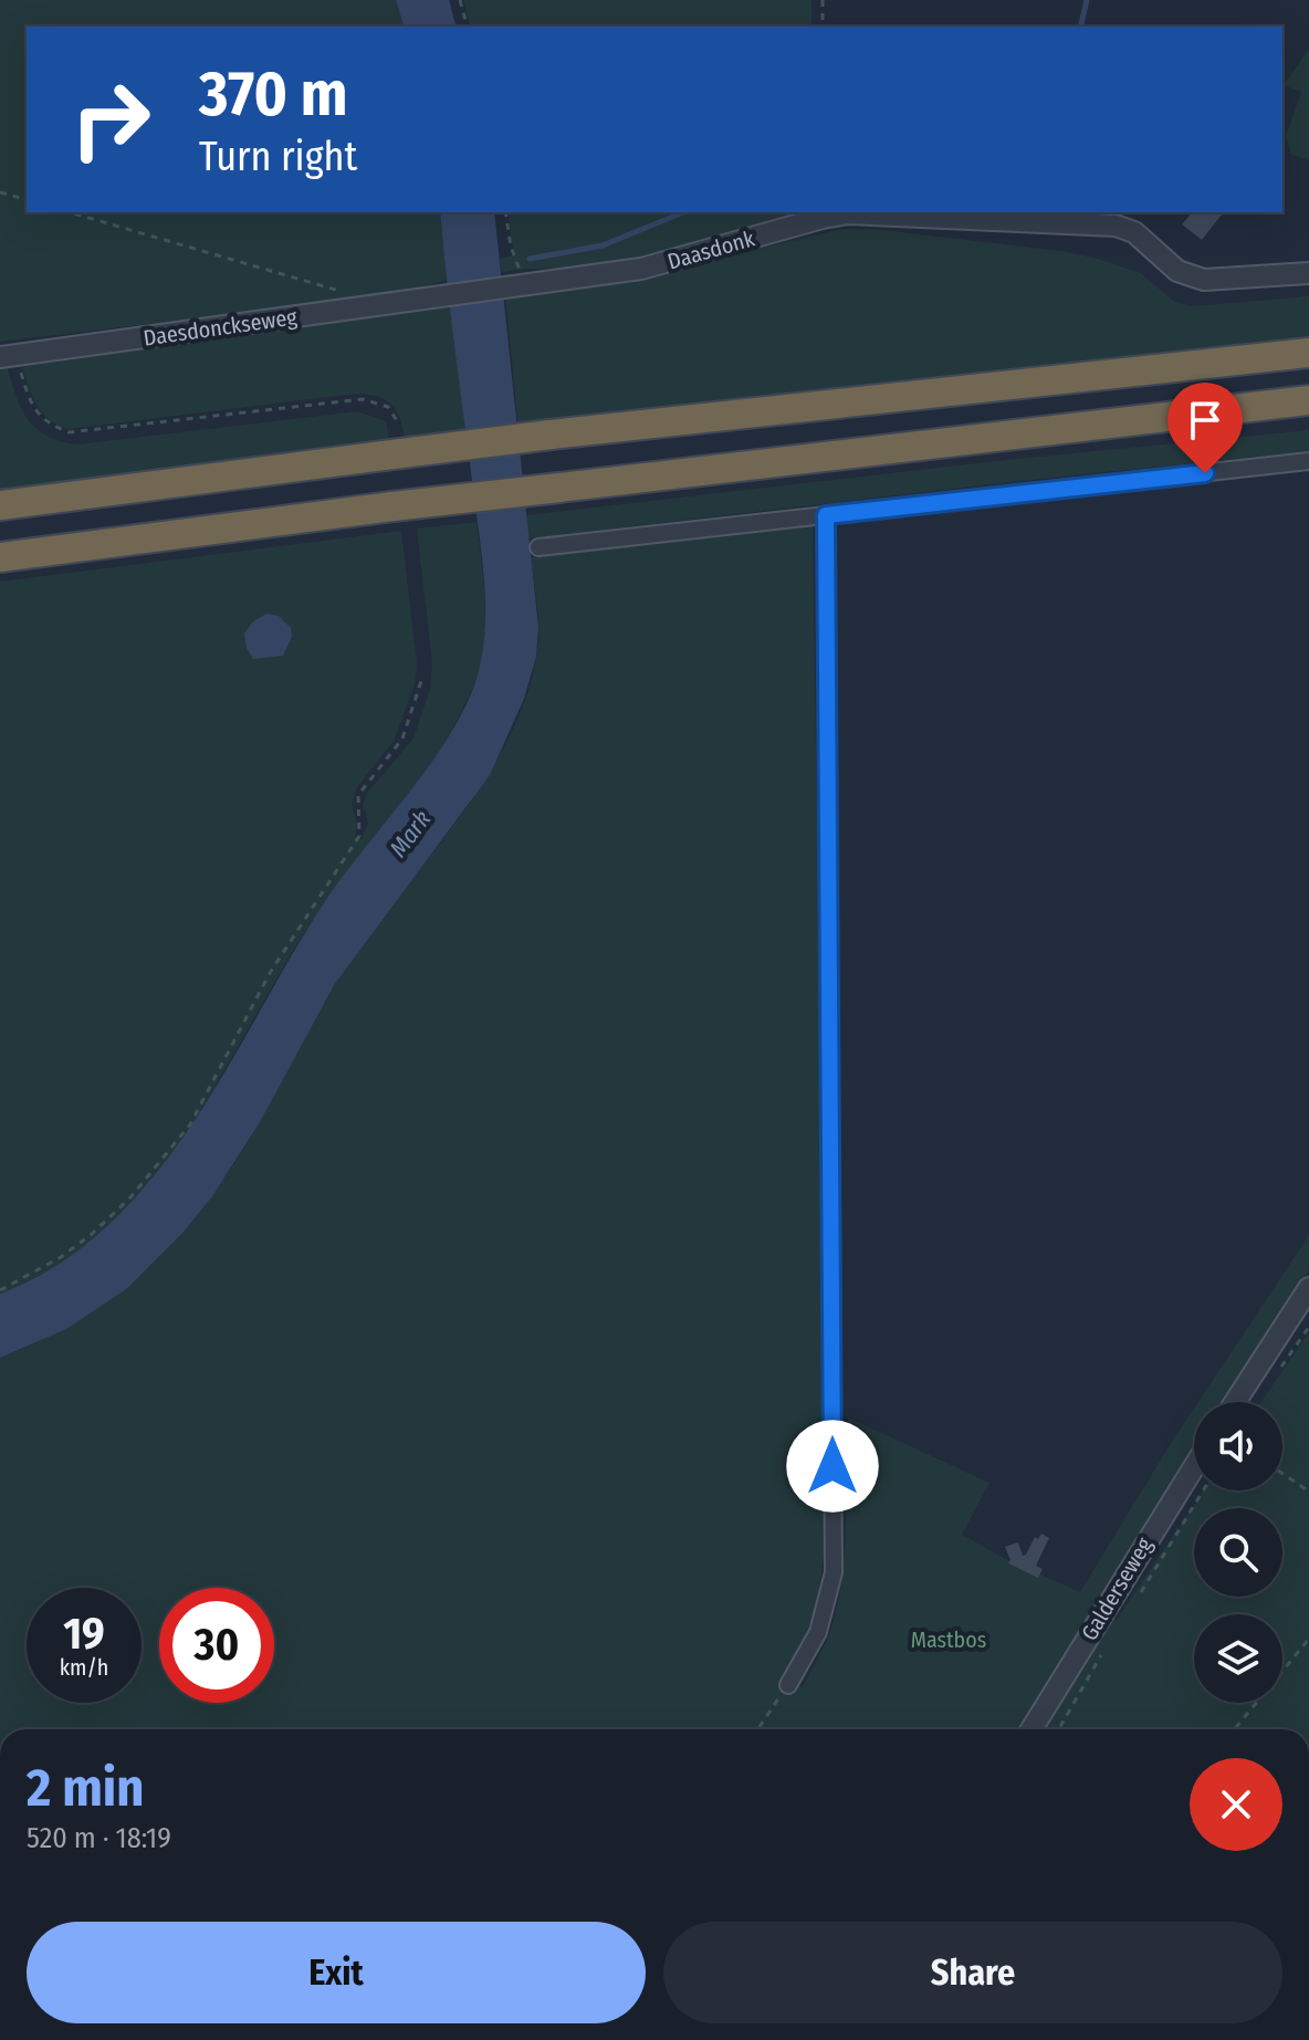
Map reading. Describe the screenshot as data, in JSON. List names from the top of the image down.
{
  "streets": {
    "street": ["Daasdonk", "Daesdonckseweg", "Galderseweg"]
  },
  "crossings": [
    ["Daasdonk", "Daesdonckseweg"]
  ],
  "water": ["Mark"],
  "parks": ["Mastbos"],
  "page": {
    "turn": ["370 m", "Turn right"],
    "speed": "19 km/h",
    "limit": "30",
    "heading": ["2 min", "520 m · 18:19"],
    "buttons": ["Exit", "Share"]
  }
}
